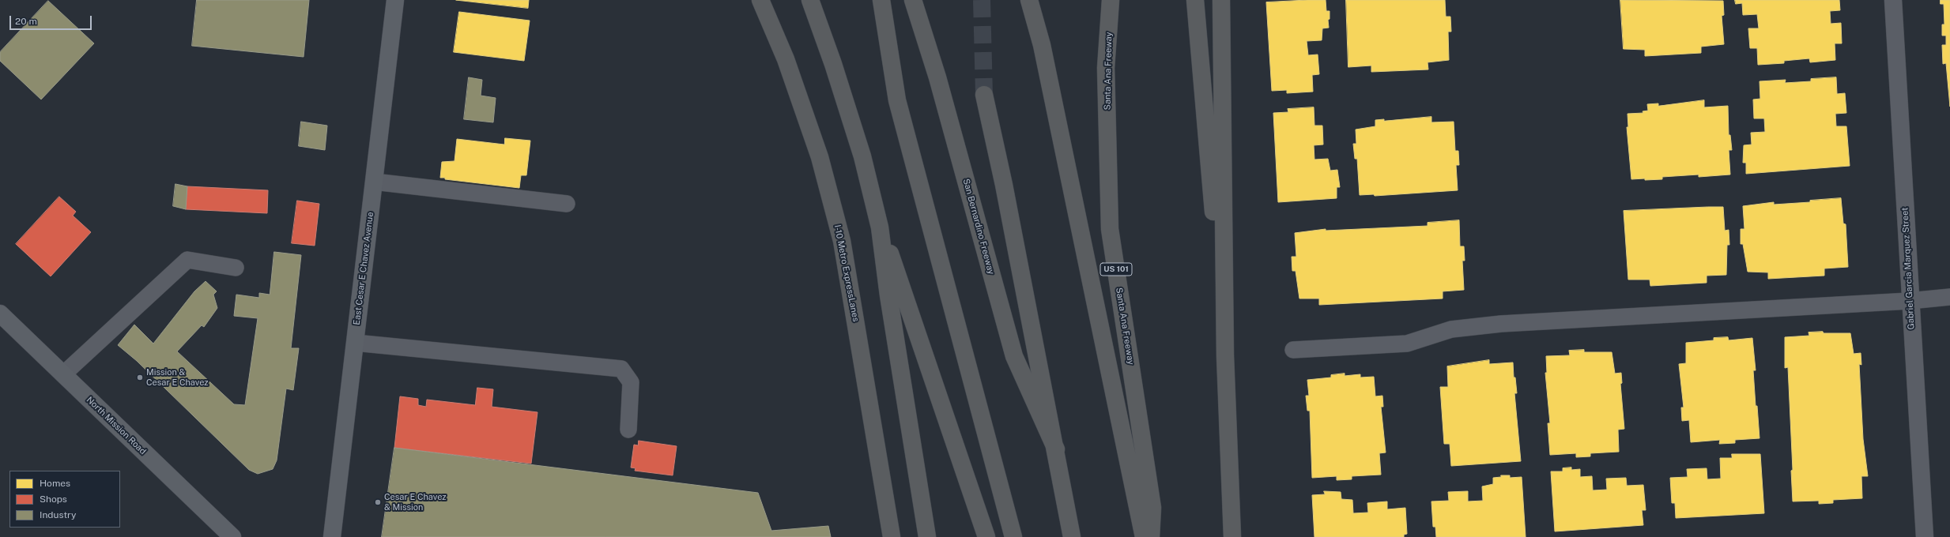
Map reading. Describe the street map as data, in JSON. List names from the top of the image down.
{
  "streets": {
    "highway": [
      "Santa Ana Freeway",
      "San Bernardino Freeway",
      "US 101",
      "I-10 Metro ExpressLanes"
    ],
    "main road": ["East Cesar E Chavez Avenue", "North Mission Road"],
    "street": ["Gabriel Garcia Marquez Street"]
  },
  "places": ["Mission & Cesar E Chavez", "Cesar E Chavez & Mission"],
  "legend": ["Homes", "Shops", "Industry"],
  "scale_bar": "20 m"
}
